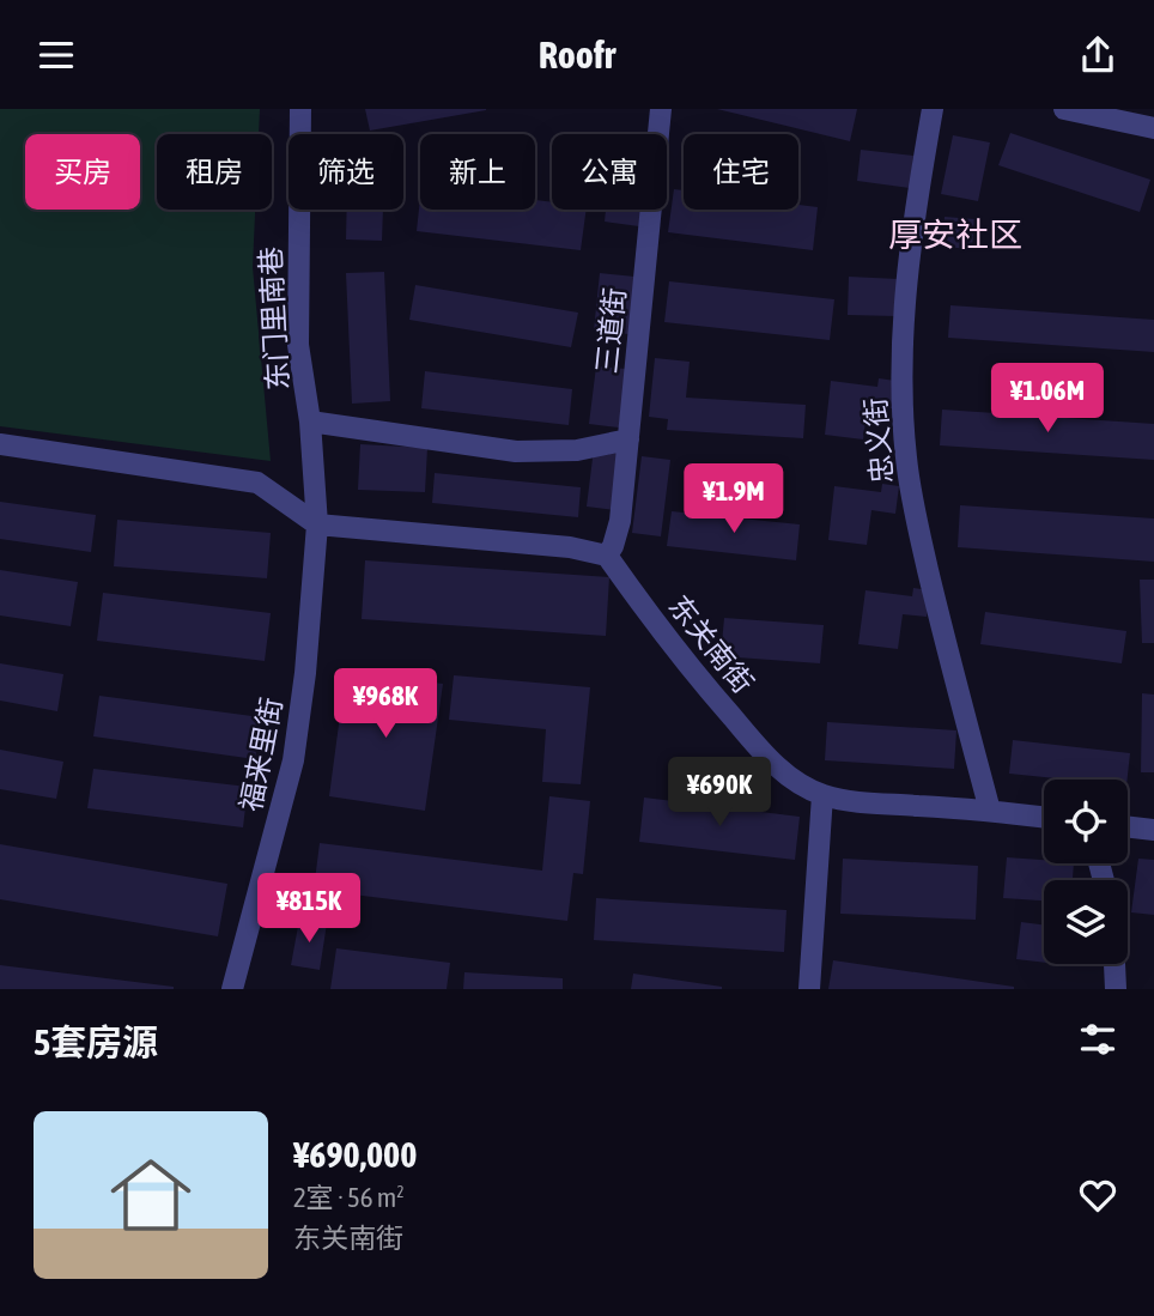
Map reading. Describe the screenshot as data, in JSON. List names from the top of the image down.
{
  "streets": {
    "street": [
      "东门里南巷",
      "三道街",
      "忠义街",
      "东关南街",
      "福来里街"
    ]
  },
  "crossings": [
    ["东门里南巷", "福来里街"],
    ["三道街", "东关南街"],
    ["忠义街", "东关南街"]
  ],
  "districts": ["厚安社区"],
  "page": {
    "header": "Roofr",
    "chip": [
      "买房",
      "租房",
      "筛选",
      "新上",
      "公寓",
      "住宅"
    ],
    "price": [
      "¥1.06M",
      "¥1.9M",
      "¥968K",
      "¥690K",
      "¥815K"
    ],
    "heading": "5套房源",
    "list": [
      {
        "name": "¥690,000",
        "note": "2室 · 56 m² · 东关南街"
      }
    ]
  }
}
